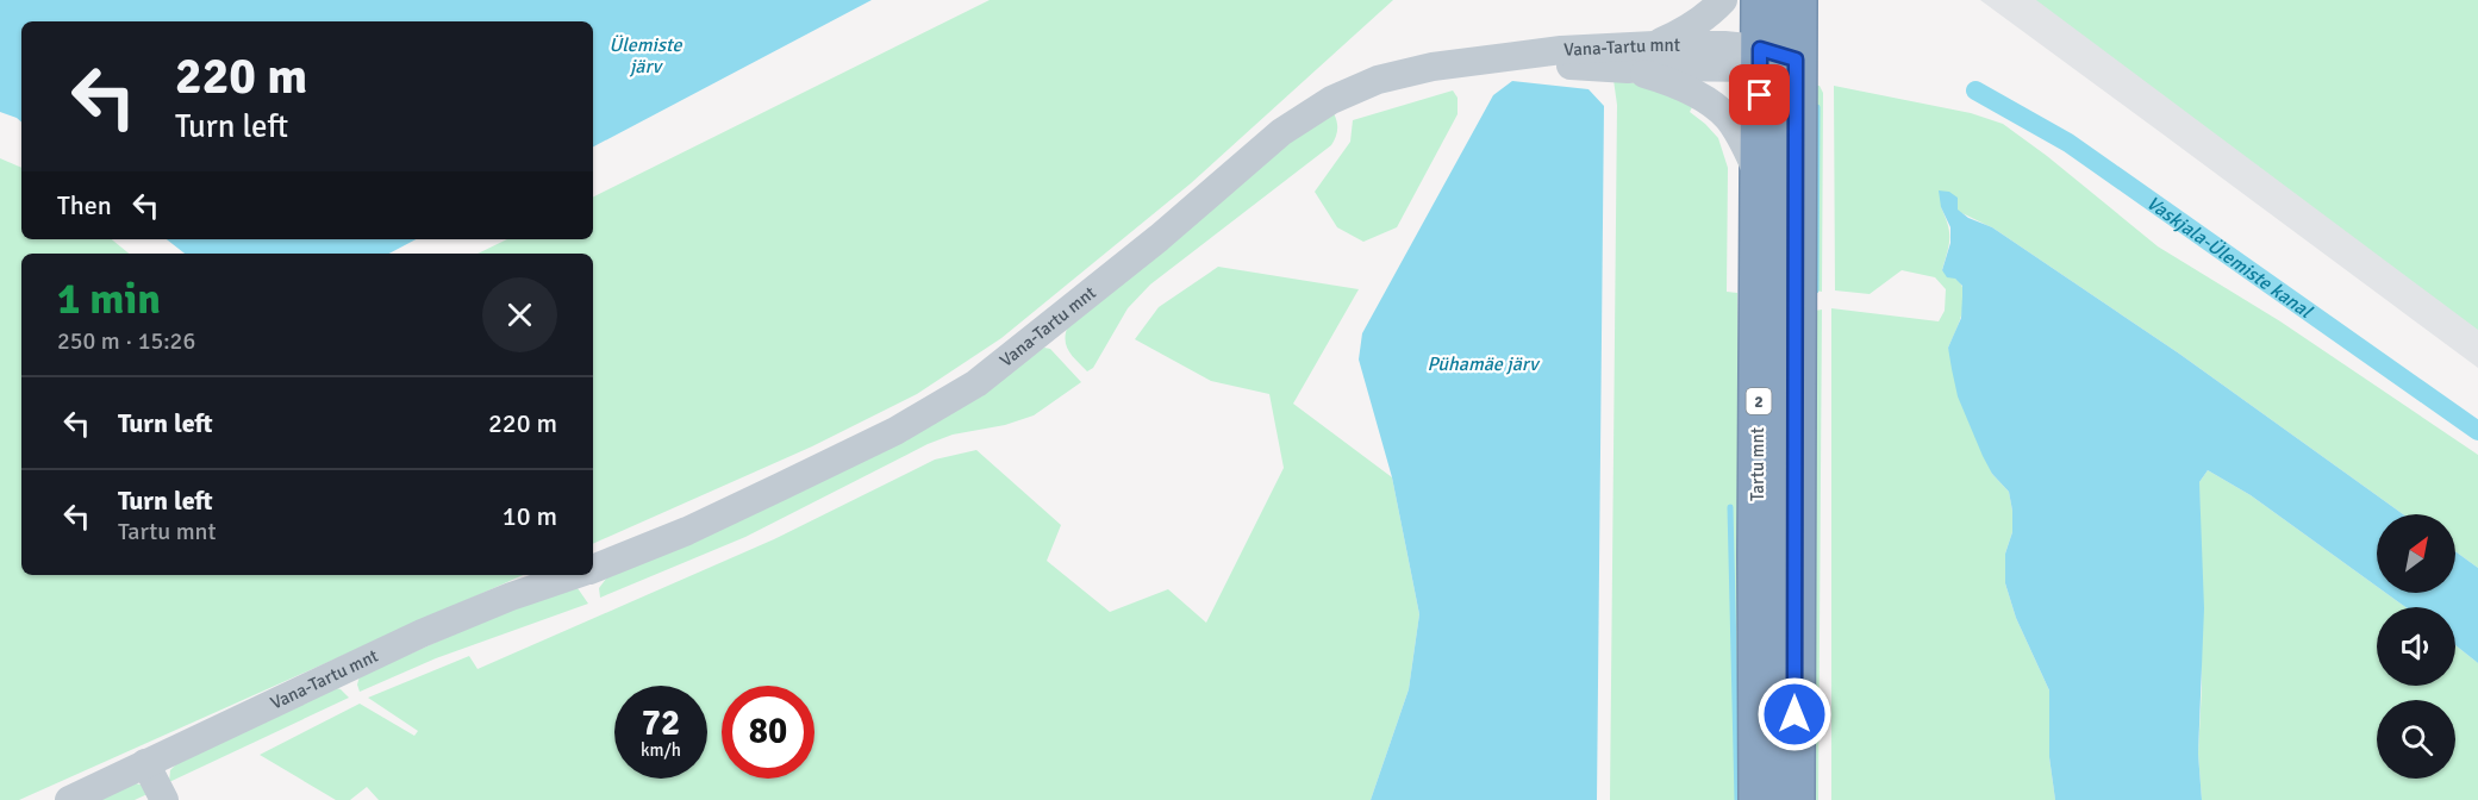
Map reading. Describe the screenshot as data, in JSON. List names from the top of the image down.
{
  "streets": {
    "highway": ["2", "Tartu mnt"],
    "street": ["Vana-Tartu mnt"]
  },
  "crossings": [
    ["Vana-Tartu mnt", "Tartu mnt"]
  ],
  "water": ["Ülemiste järv", "Vaskjala-Ülemiste kanal", "Pühamäe järv"],
  "north": "top right",
  "page": {
    "turn": ["220 m", "Turn left"],
    "then": "Then",
    "heading": ["1 min", "250 m · 15:26"],
    "list": [
      {
        "name": "Turn left",
        "value": "220 m"
      },
      {
        "name": "Turn left",
        "note": "Tartu mnt",
        "value": "10 m"
      }
    ],
    "speed": "72 km/h",
    "limit": "80"
  }
}
